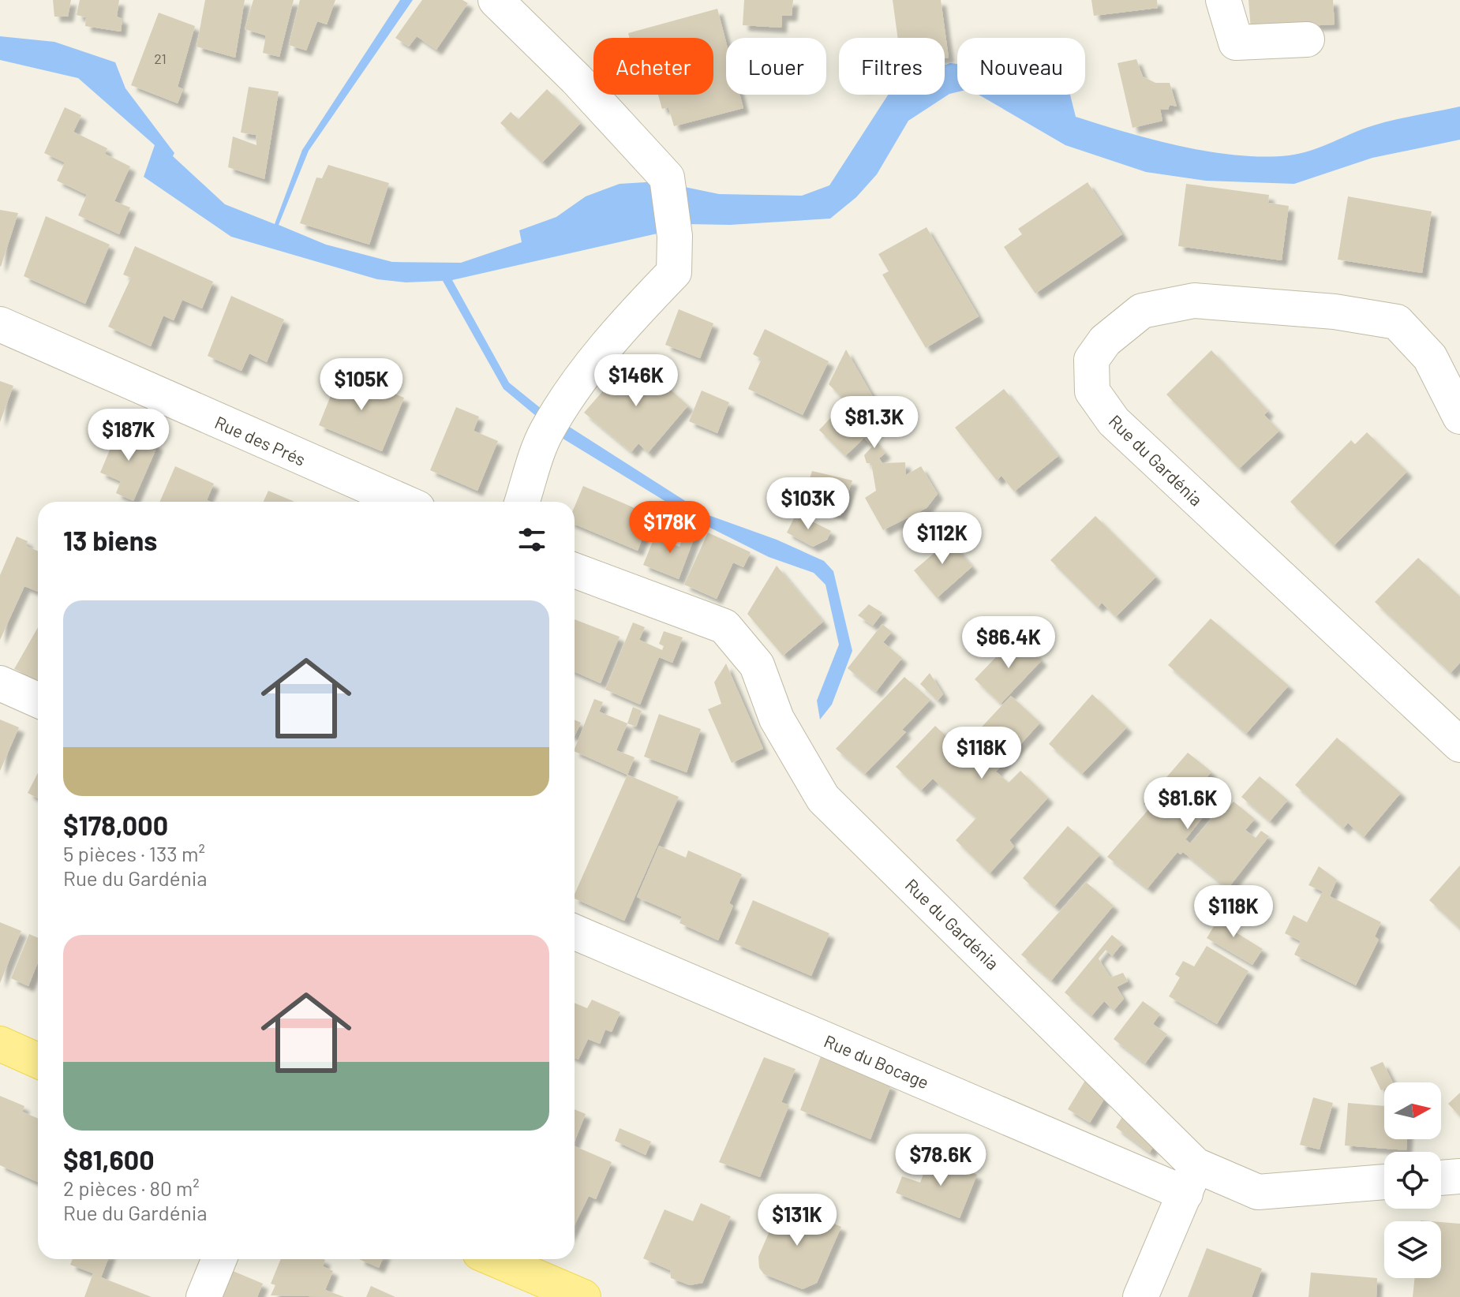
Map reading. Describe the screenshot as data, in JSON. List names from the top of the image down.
{
  "streets": {
    "street": ["Rue des Prés", "Rue du Gardénia", "Rue du Bocage"]
  },
  "crossings": [
    ["Rue du Gardénia", "Rue du Bocage"]
  ],
  "house_numbers": ["21"],
  "north": "right",
  "page": {
    "chip": [
      "Acheter",
      "Louer",
      "Filtres",
      "Nouveau"
    ],
    "price": [
      "$146K",
      "$105K",
      "$81.3K",
      "$187K",
      "$103K",
      "$178K",
      "$112K",
      "$86.4K",
      "$118K",
      "$81.6K",
      "$118K",
      "$78.6K",
      "$131K"
    ],
    "heading": "13 biens",
    "list": [
      {
        "name": "$178,000",
        "note": "5 pièces · 133 m² · Rue du Gardénia"
      },
      {
        "name": "$81,600",
        "note": "2 pièces · 80 m² · Rue du Gardénia"
      }
    ]
  }
}
